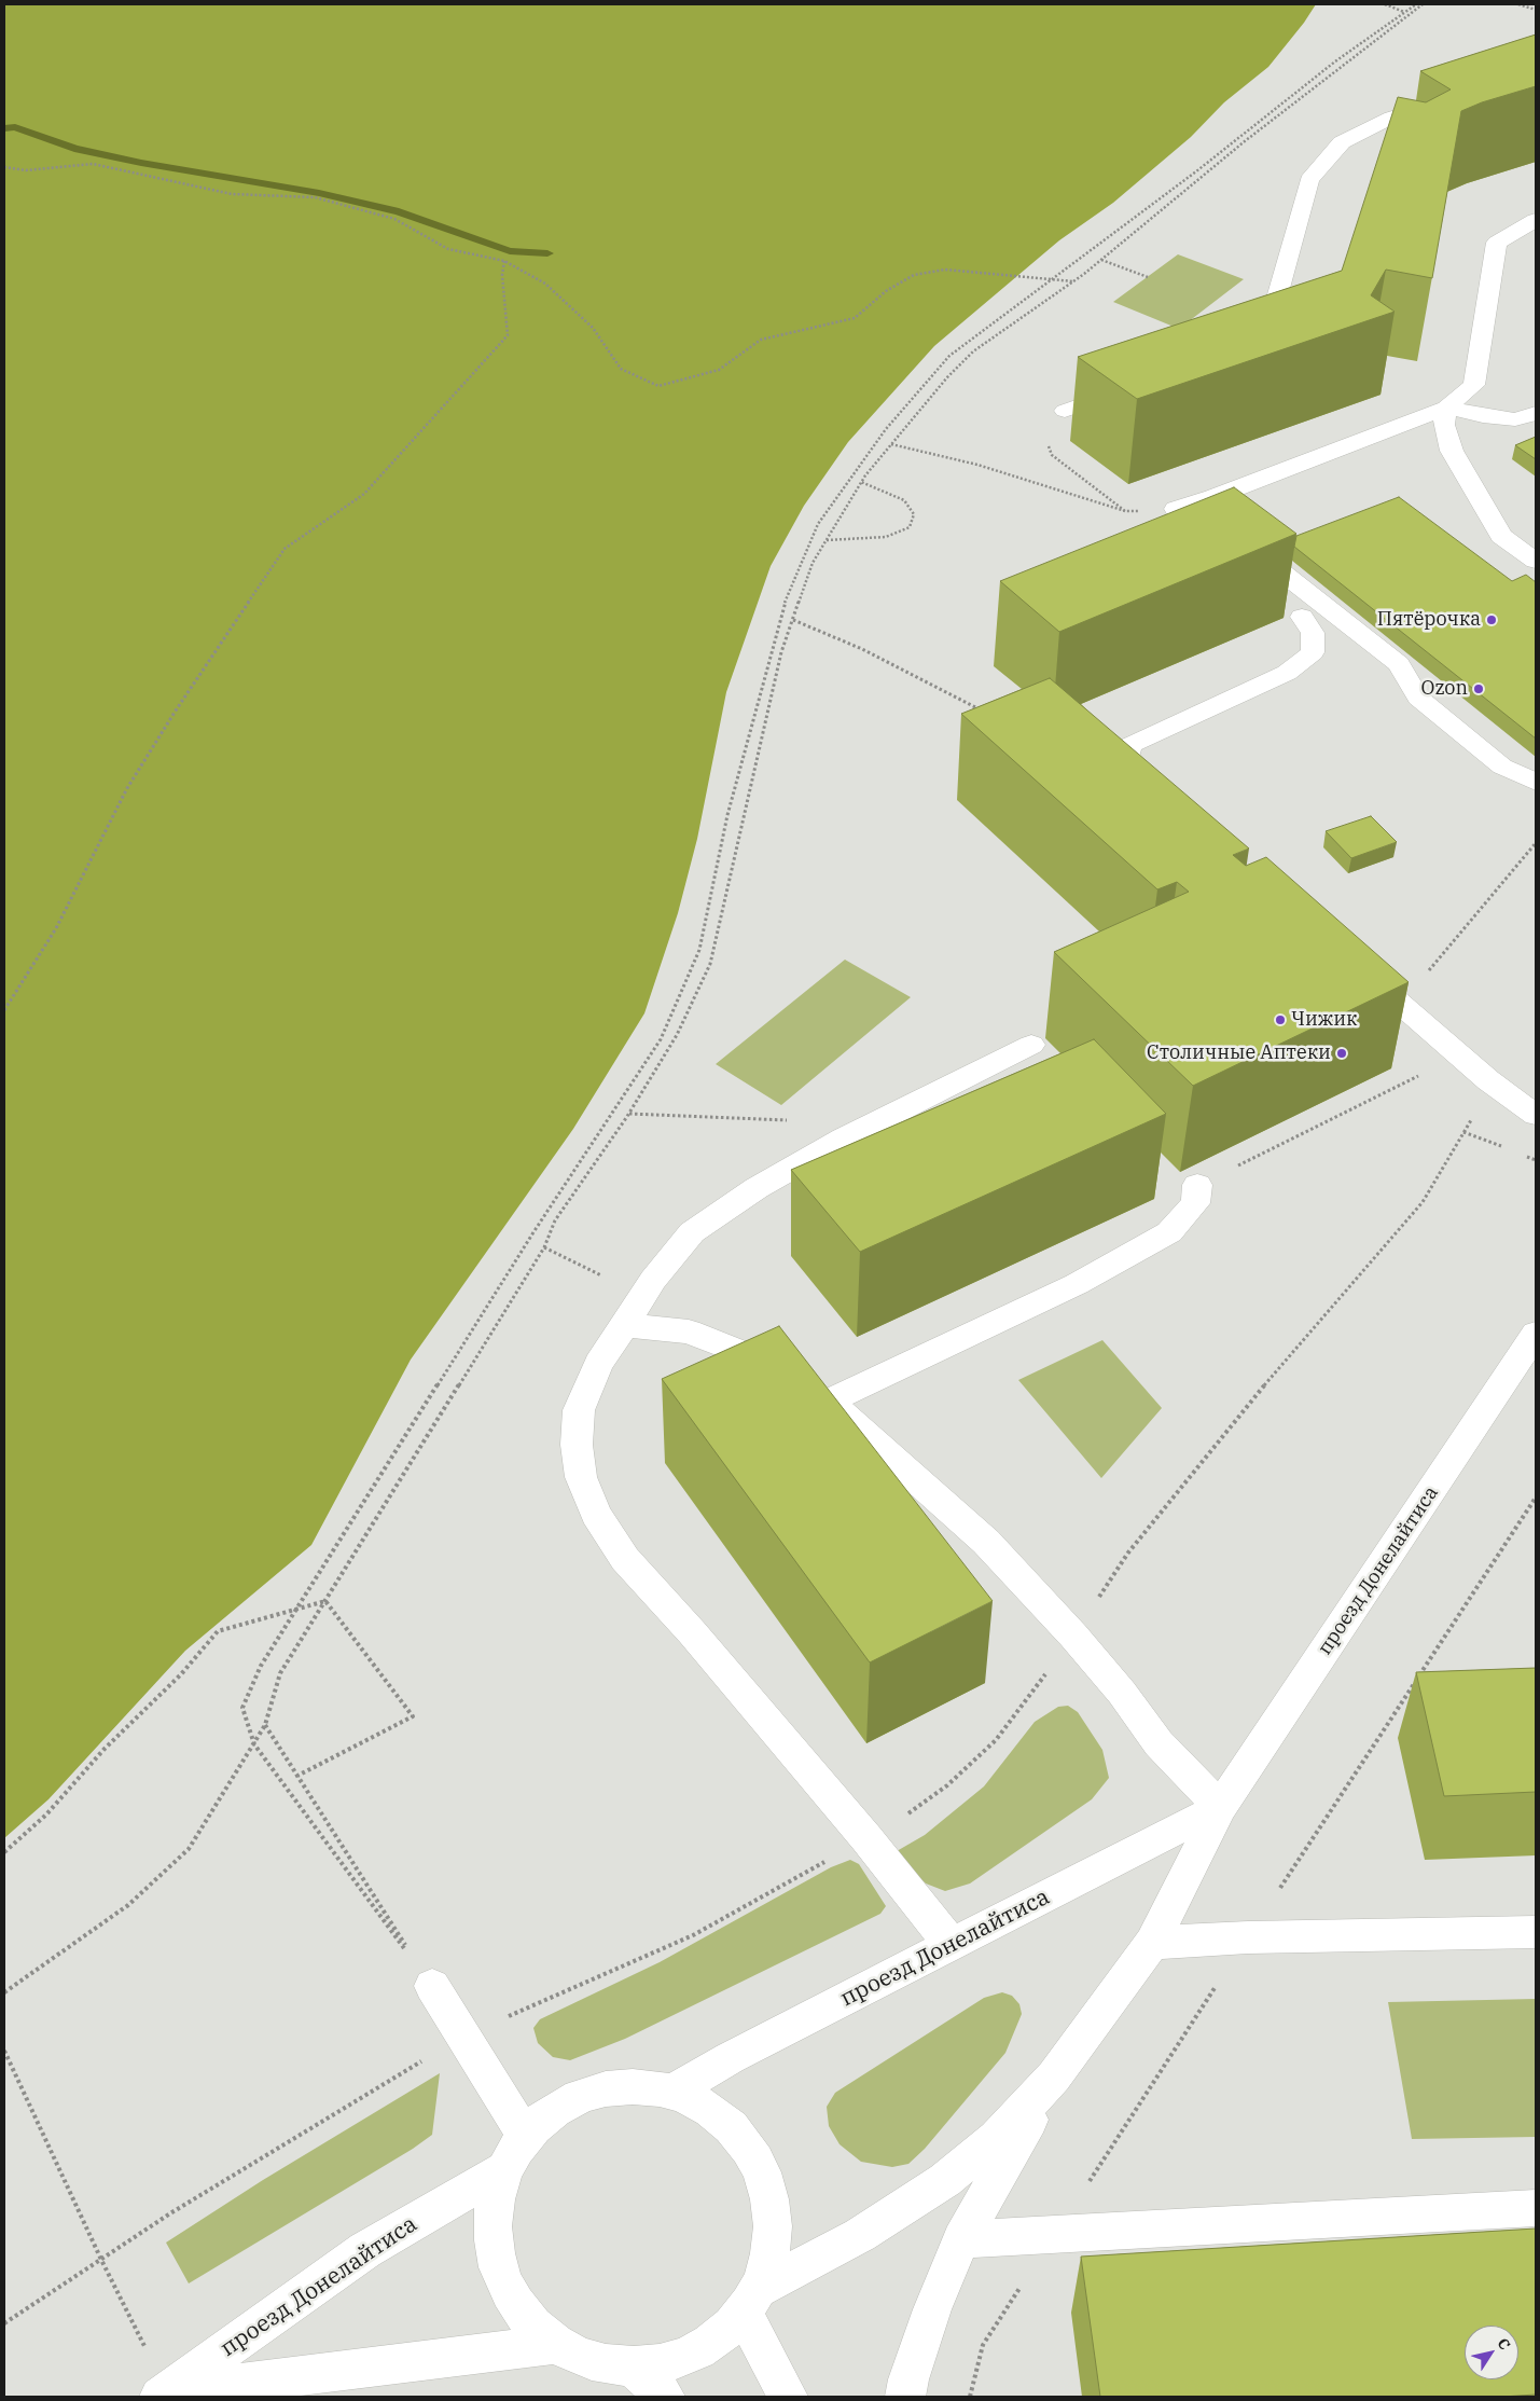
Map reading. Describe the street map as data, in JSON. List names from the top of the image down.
{
  "streets": {
    "street": ["проезд Донелайтиса"]
  },
  "places": [
    "Пятёрочка",
    "Ozon",
    "Чижик",
    "Столичные Аптеки"
  ],
  "north": "top right"
}
